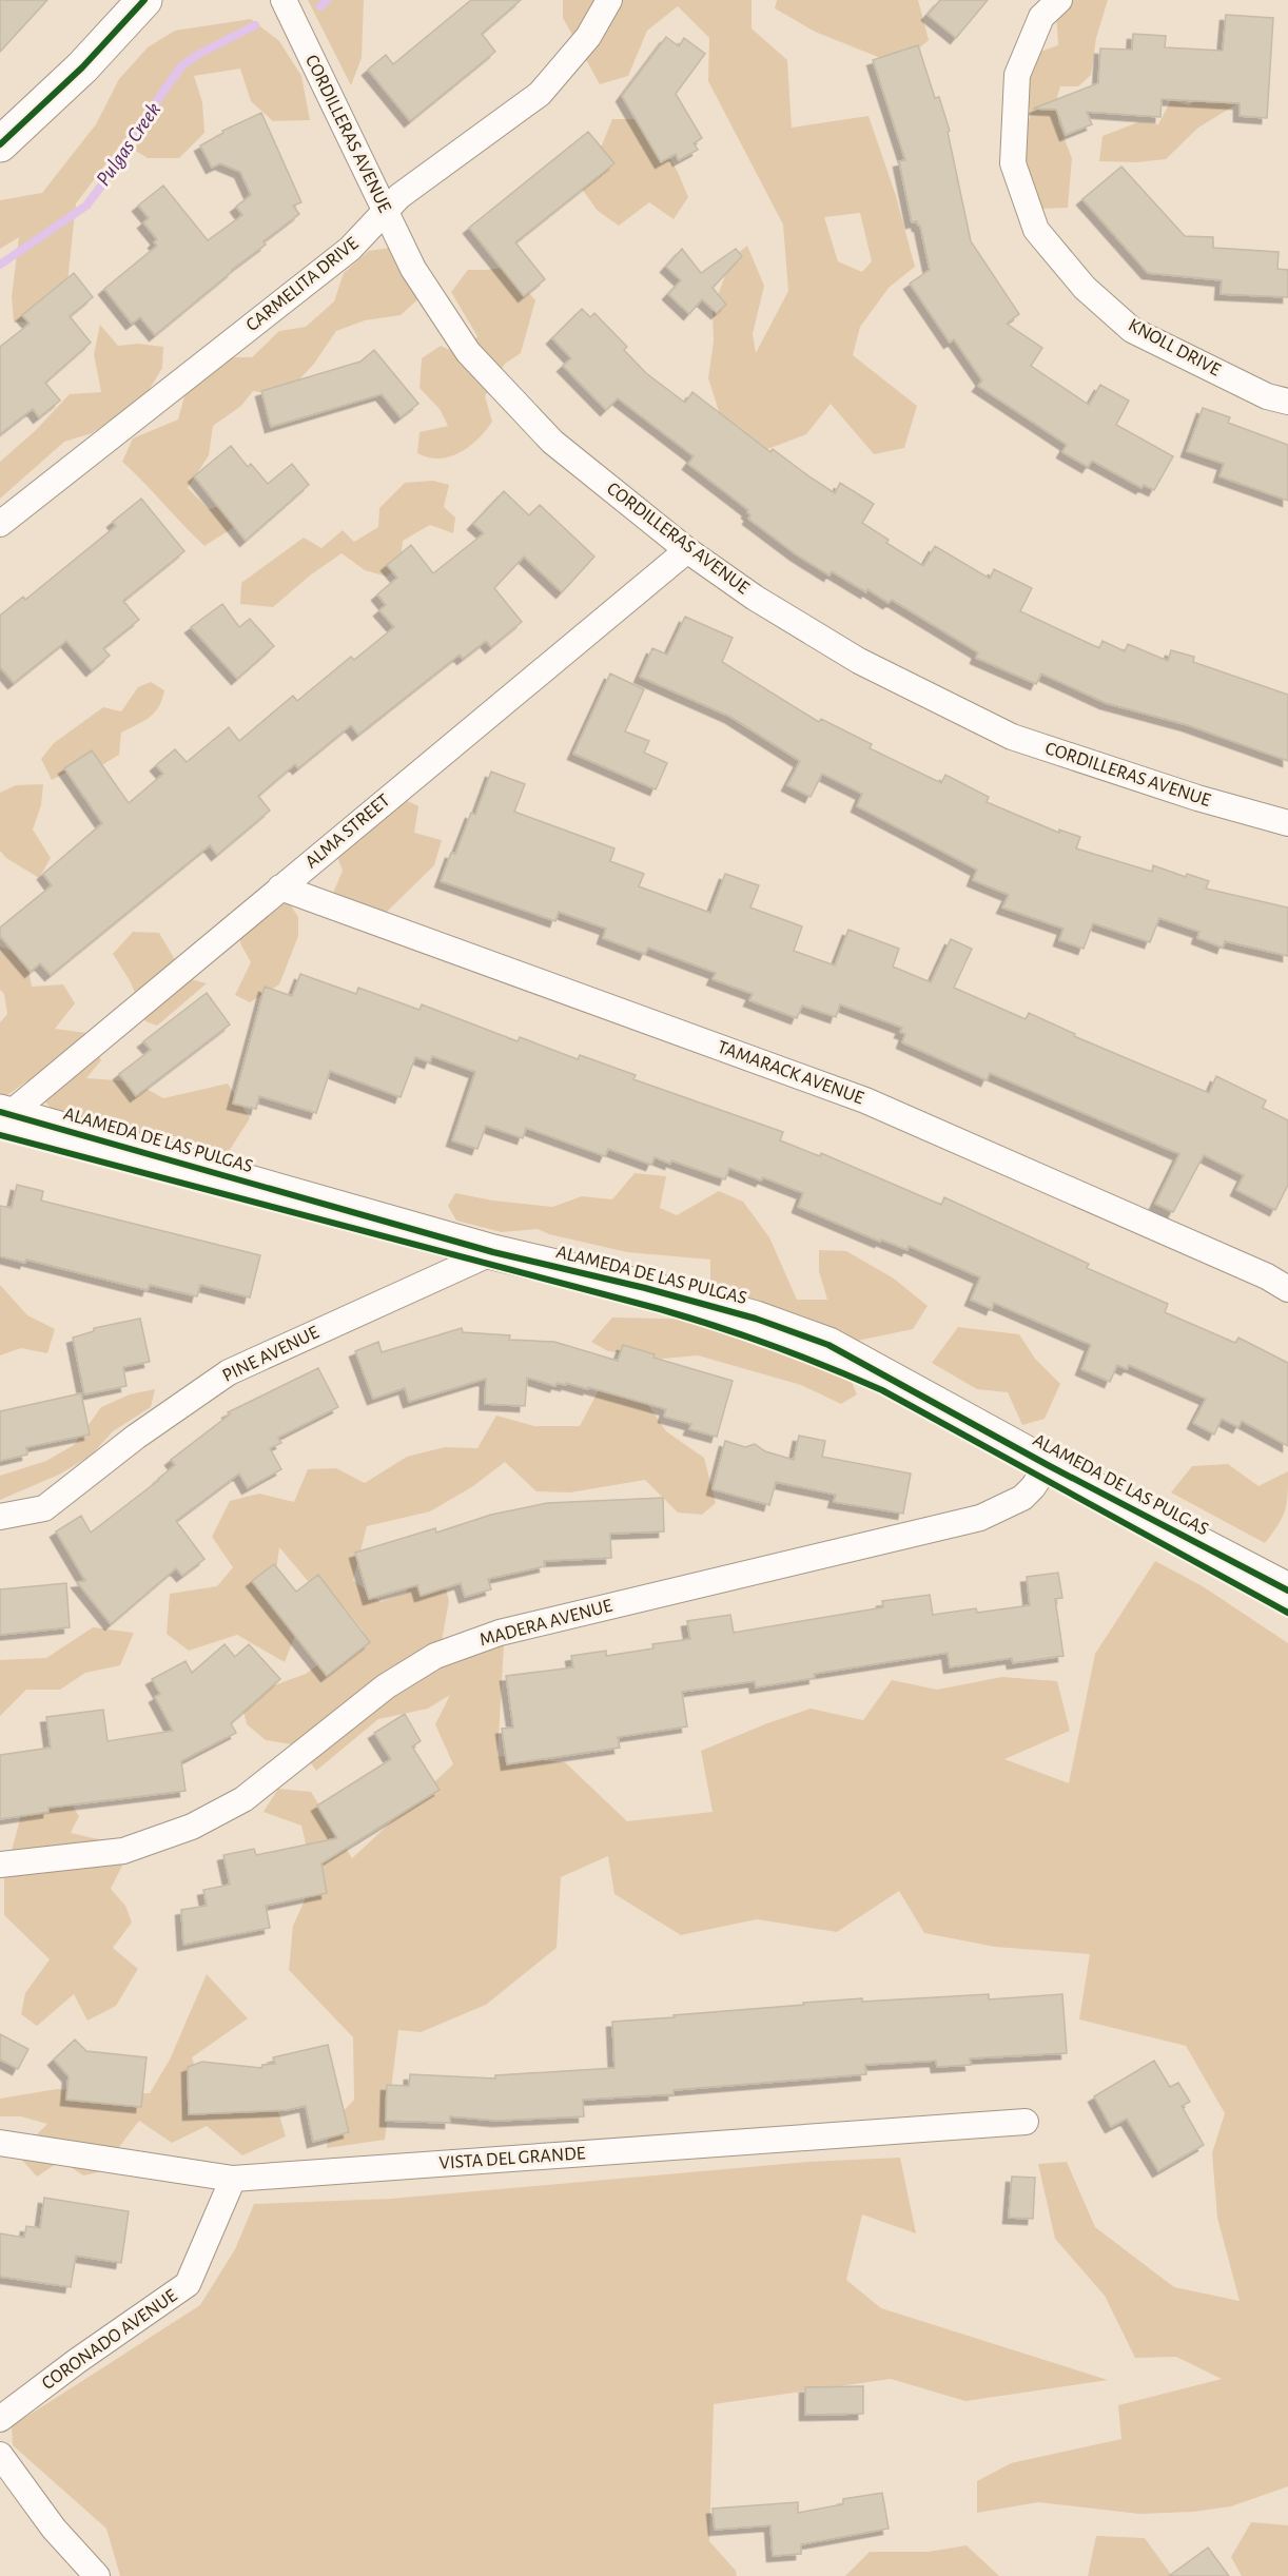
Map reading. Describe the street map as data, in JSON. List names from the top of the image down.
{
  "streets": {
    "main road": ["ALAMEDA DE LAS PULGAS"],
    "street": [
      "CORDILLERAS AVENUE",
      "CARMELITA DRIVE",
      "KNOLL DRIVE",
      "ALMA STREET",
      "TAMARACK AVENUE",
      "PINE AVENUE",
      "MADERA AVENUE",
      "VISTA DEL GRANDE",
      "CORONADO AVENUE"
    ]
  },
  "crossings": [
    ["CORDILLERAS AVENUE", "CARMELITA DRIVE"],
    ["CORDILLERAS AVENUE", "ALMA STREET"],
    ["ALMA STREET", "TAMARACK AVENUE"],
    ["ALMA STREET", "ALAMEDA DE LAS PULGAS"],
    ["ALAMEDA DE LAS PULGAS", "PINE AVENUE"],
    ["ALAMEDA DE LAS PULGAS", "MADERA AVENUE"],
    ["VISTA DEL GRANDE", "CORONADO AVENUE"]
  ],
  "water": ["Pulgas Creek"]
}
